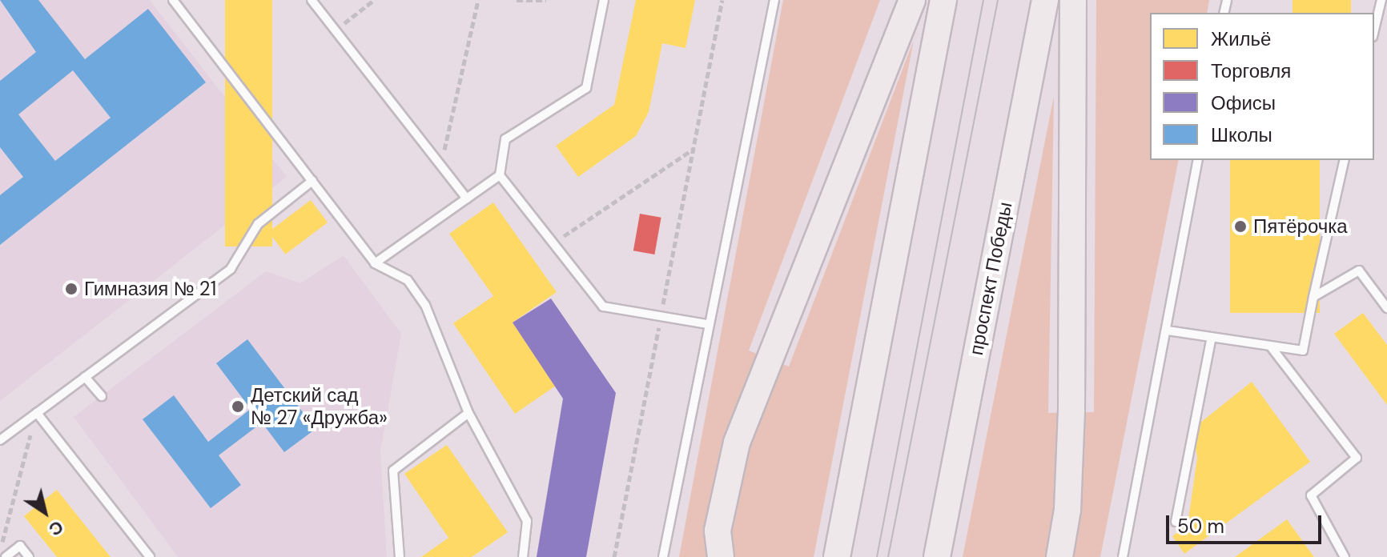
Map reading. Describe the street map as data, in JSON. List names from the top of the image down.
{
  "streets": {
    "main road": ["проспект Победы"]
  },
  "places": ["Пятёрочка", "Гимназия № 21", "Детский сад № 27 «Дружба»"],
  "legend": [
    "Жильё",
    "Торговля",
    "Офисы",
    "Школы"
  ],
  "scale_bar": "50 m",
  "north": "bottom right"
}
